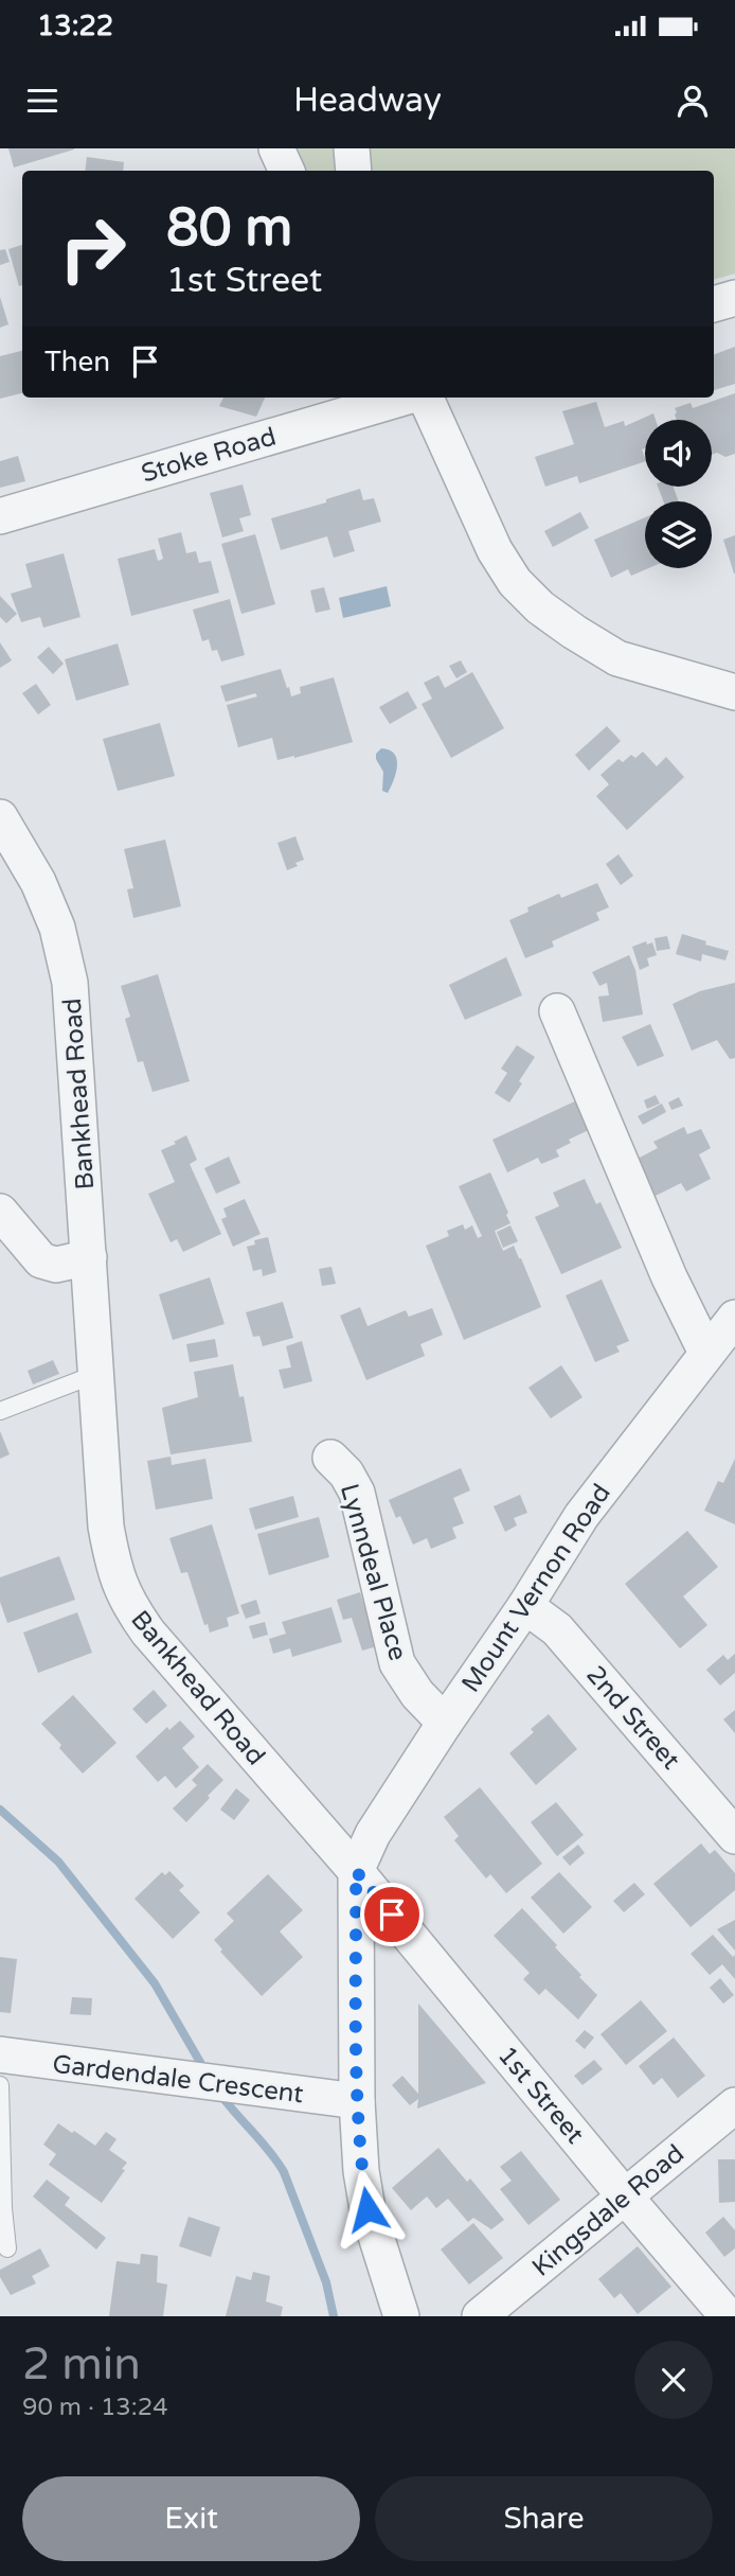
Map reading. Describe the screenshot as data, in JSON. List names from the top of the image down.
{
  "streets": {
    "street": [
      "Stoke Road",
      "Bankhead Road",
      "Lynndeal Place",
      "Mount Vernon Road",
      "2nd Street",
      "Gardendale Crescent",
      "1st Street",
      "Kingsdale Road"
    ]
  },
  "crossings": [
    ["Bankhead Road", "Mount Vernon Road"],
    ["Bankhead Road", "1st Street"],
    ["Lynndeal Place", "Mount Vernon Road"],
    ["Mount Vernon Road", "2nd Street"],
    ["Mount Vernon Road", "1st Street"],
    ["1st Street", "Kingsdale Road"]
  ],
  "page": {
    "status": "13:22",
    "header": "Headway",
    "turn": ["80 m", "1st Street"],
    "then": "Then",
    "heading": ["2 min", "90 m · 13:24"],
    "buttons": ["Exit", "Share"]
  }
}
